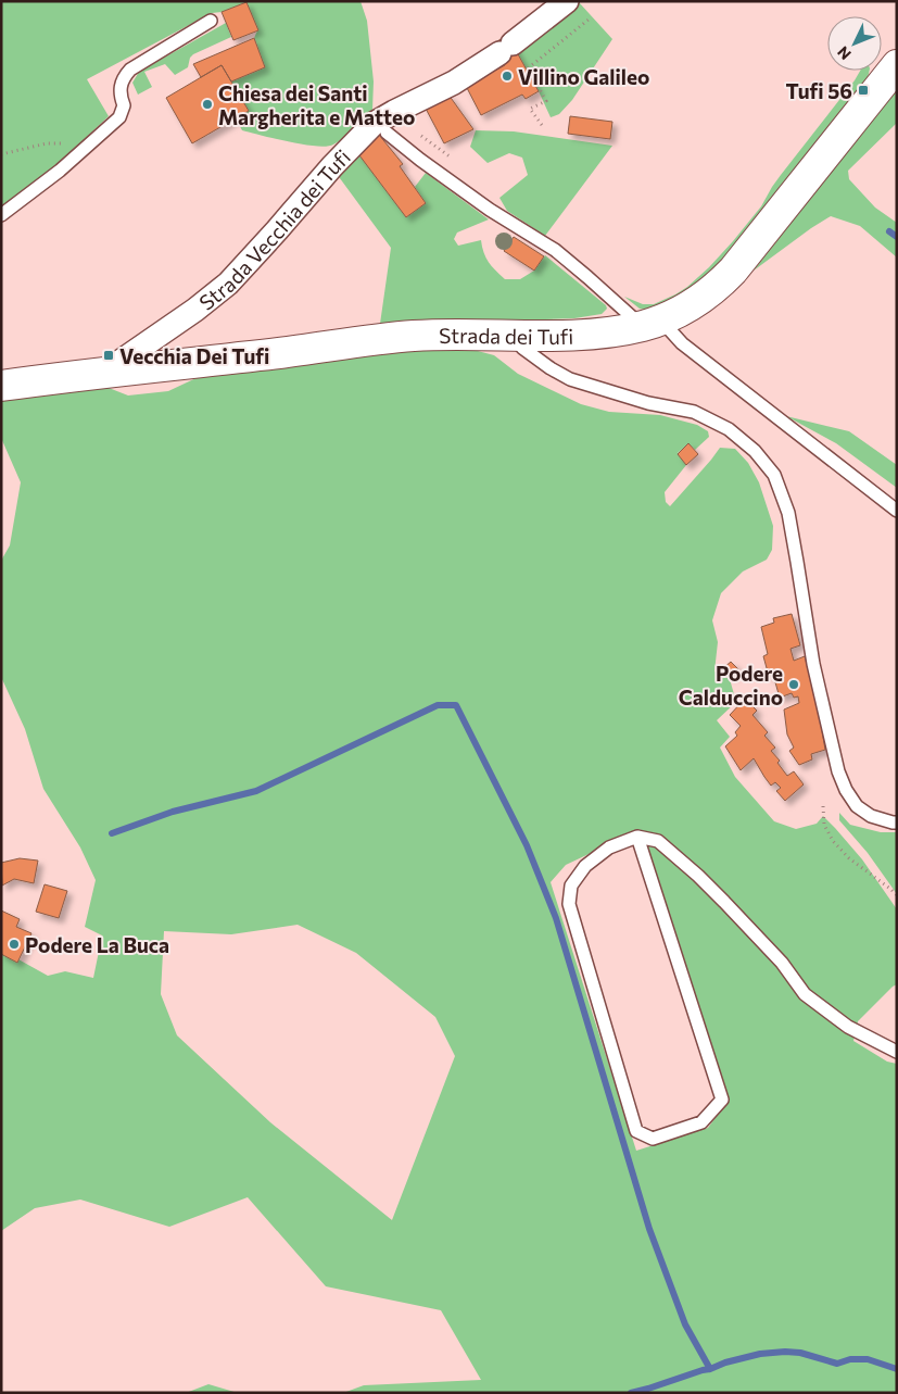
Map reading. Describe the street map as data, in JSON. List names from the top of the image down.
{
  "streets": {
    "street": ["Strada Vecchia dei Tufi", "Strada dei Tufi"]
  },
  "crossings": [
    ["Strada Vecchia dei Tufi", "Strada dei Tufi"]
  ],
  "places": {
    "other": [
      "Villino Galileo",
      "Chiesa dei Santi Margherita e Matteo",
      "Podere Calduccino",
      "Podere La Buca"
    ],
    "transit": ["Tufi 56", "Vecchia Dei Tufi"]
  },
  "north": "bottom left"
}
